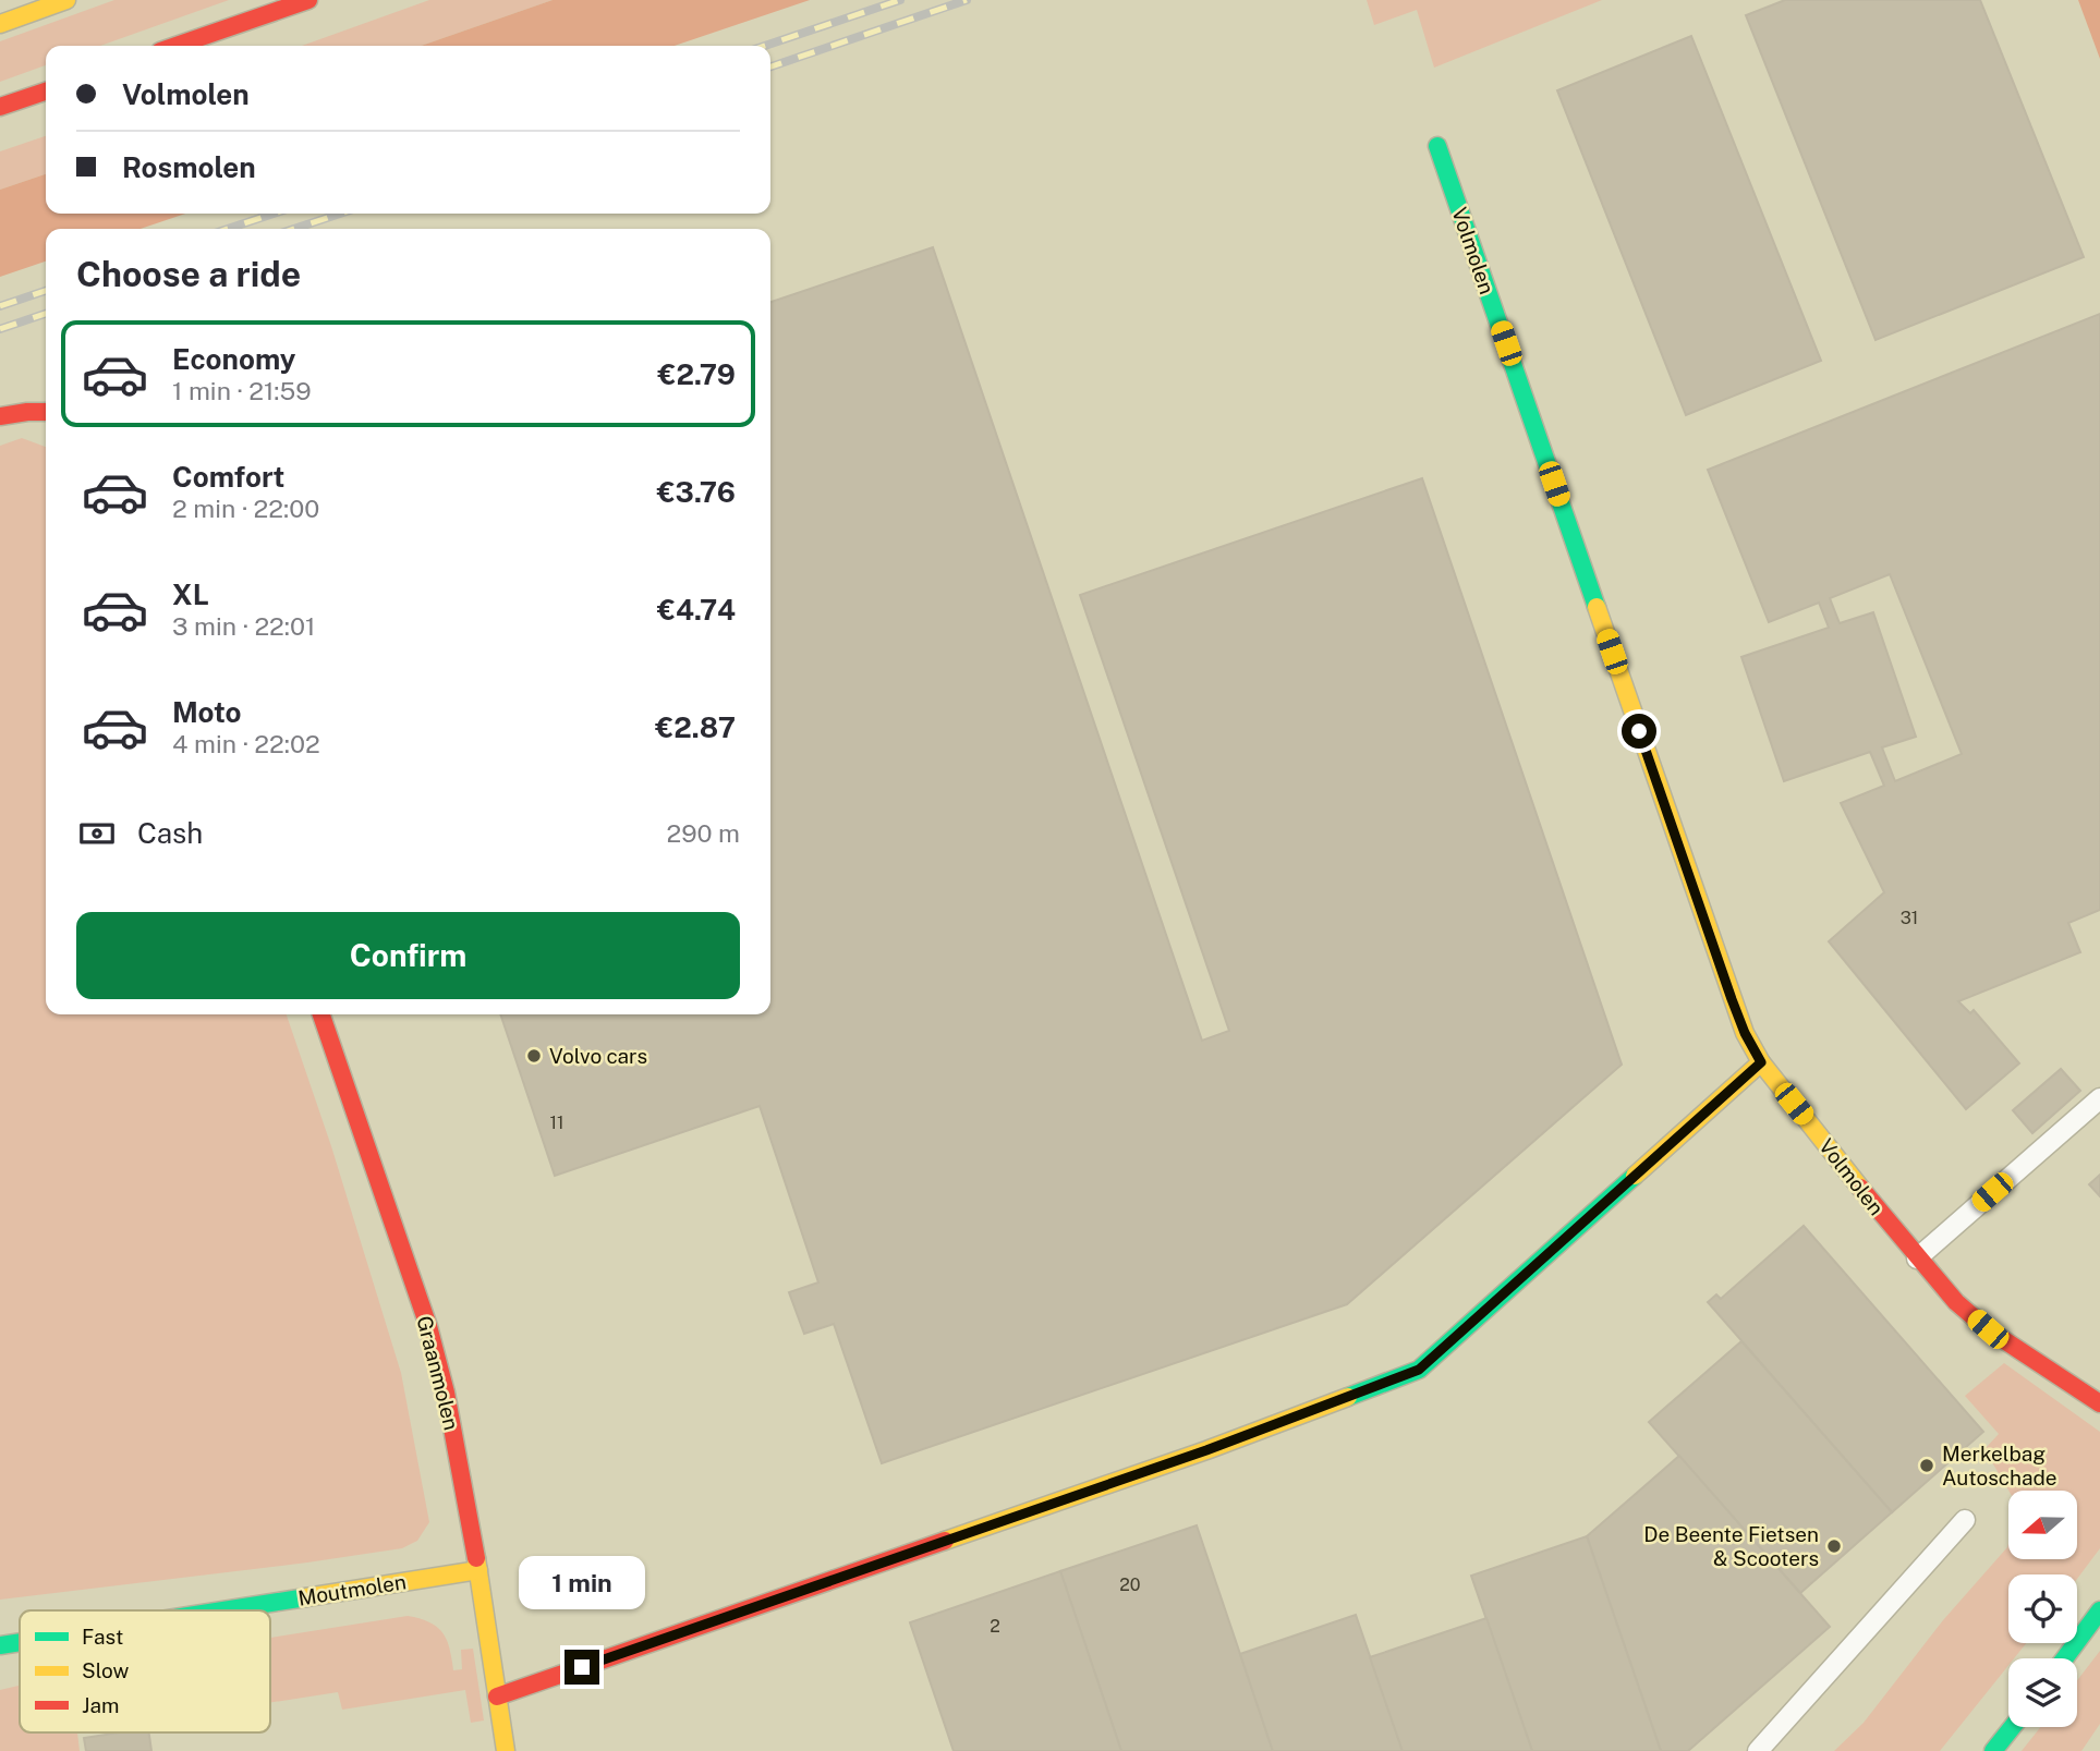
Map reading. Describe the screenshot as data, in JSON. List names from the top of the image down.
{
  "streets": {
    "main road": ["Volmolen", "Graanmolen", "Moutmolen"]
  },
  "crossings": [
    ["Graanmolen", "Moutmolen"]
  ],
  "places": ["Volvo cars", "Merkelbag Autoschade", "De Beente Fietsen & Scooters"],
  "house_numbers": [
    "31",
    "11",
    "20",
    "2"
  ],
  "legend": ["Fast", "Slow", "Jam"],
  "north": "left",
  "page": {
    "banner": ["Volmolen", "Rosmolen"],
    "heading": "Choose a ride",
    "list": [
      {
        "name": "Economy",
        "note": "1 min · 21:59",
        "value": "€2.79"
      },
      {
        "name": "Comfort",
        "note": "2 min · 22:00",
        "value": "€3.76"
      },
      {
        "name": "XL",
        "note": "3 min · 22:01",
        "value": "€4.74"
      },
      {
        "name": "Moto",
        "note": "4 min · 22:02",
        "value": "€2.87"
      }
    ],
    "pay": ["Cash", "290 m"],
    "buttons": "Confirm",
    "bubble": "1 min"
  }
}
